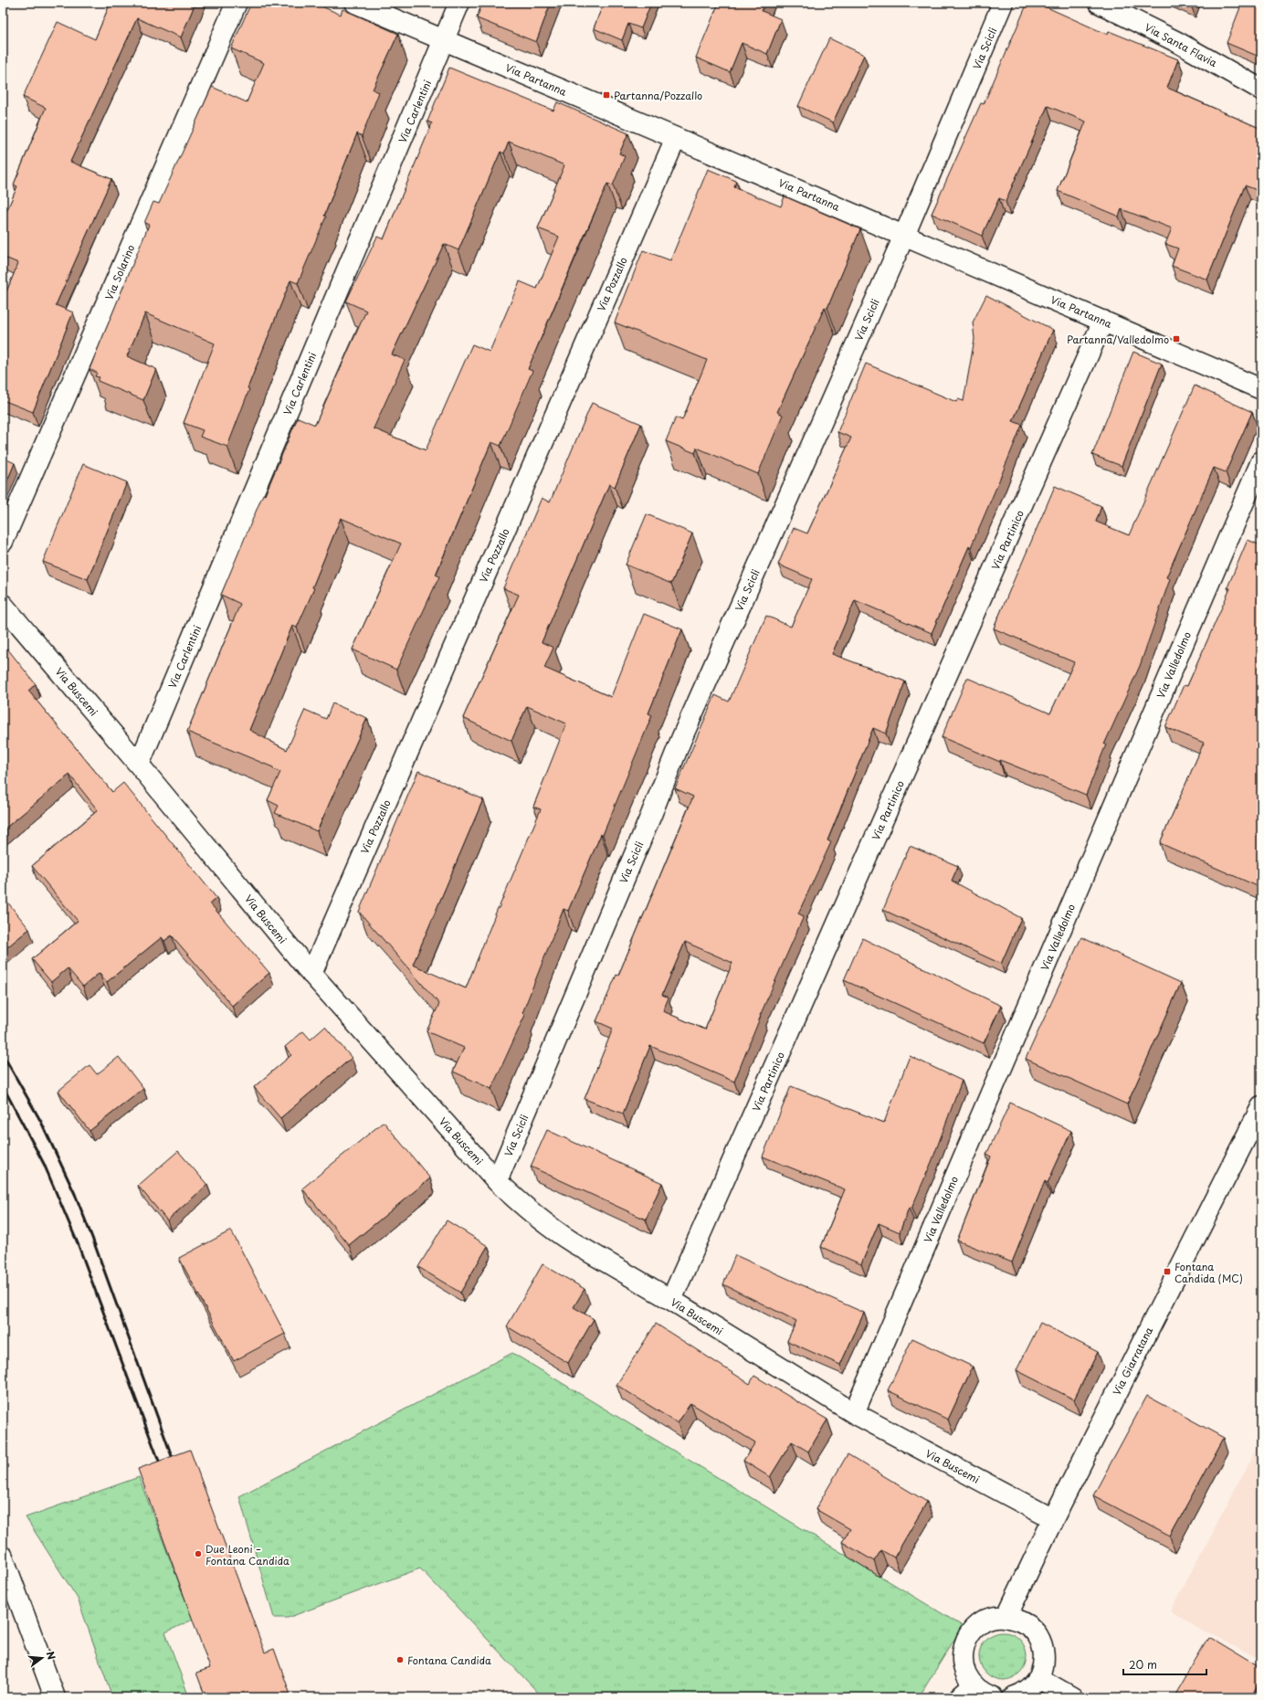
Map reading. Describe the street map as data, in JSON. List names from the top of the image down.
{
  "streets": {
    "street": [
      "Via Santa Flavia",
      "Via Scicli",
      "Via Partanna",
      "Via Carlentini",
      "Via Solarino",
      "Via Pozzallo",
      "Via Partinico",
      "Via Valledolmo",
      "Via Buscemi",
      "Via Giarratana"
    ]
  },
  "crossings": [
    ["Via Scicli", "Via Partanna"],
    ["Via Scicli", "Via Buscemi"],
    ["Via Partanna", "Via Carlentini"],
    ["Via Partanna", "Via Pozzallo"],
    ["Via Partanna", "Via Partinico"],
    ["Via Carlentini", "Via Buscemi"],
    ["Via Pozzallo", "Via Buscemi"],
    ["Via Partinico", "Via Buscemi"],
    ["Via Valledolmo", "Via Buscemi"],
    ["Via Buscemi", "Via Giarratana"]
  ],
  "places": {
    "transit": ["Partanna/Pozzallo", "Partanna/Valledolmo", "Fontana Candida (MC)"],
    "other": ["Due Leoni – Fontana Candida", "Fontana Candida"]
  },
  "scale_bar": "20 m",
  "north": "right"
}
